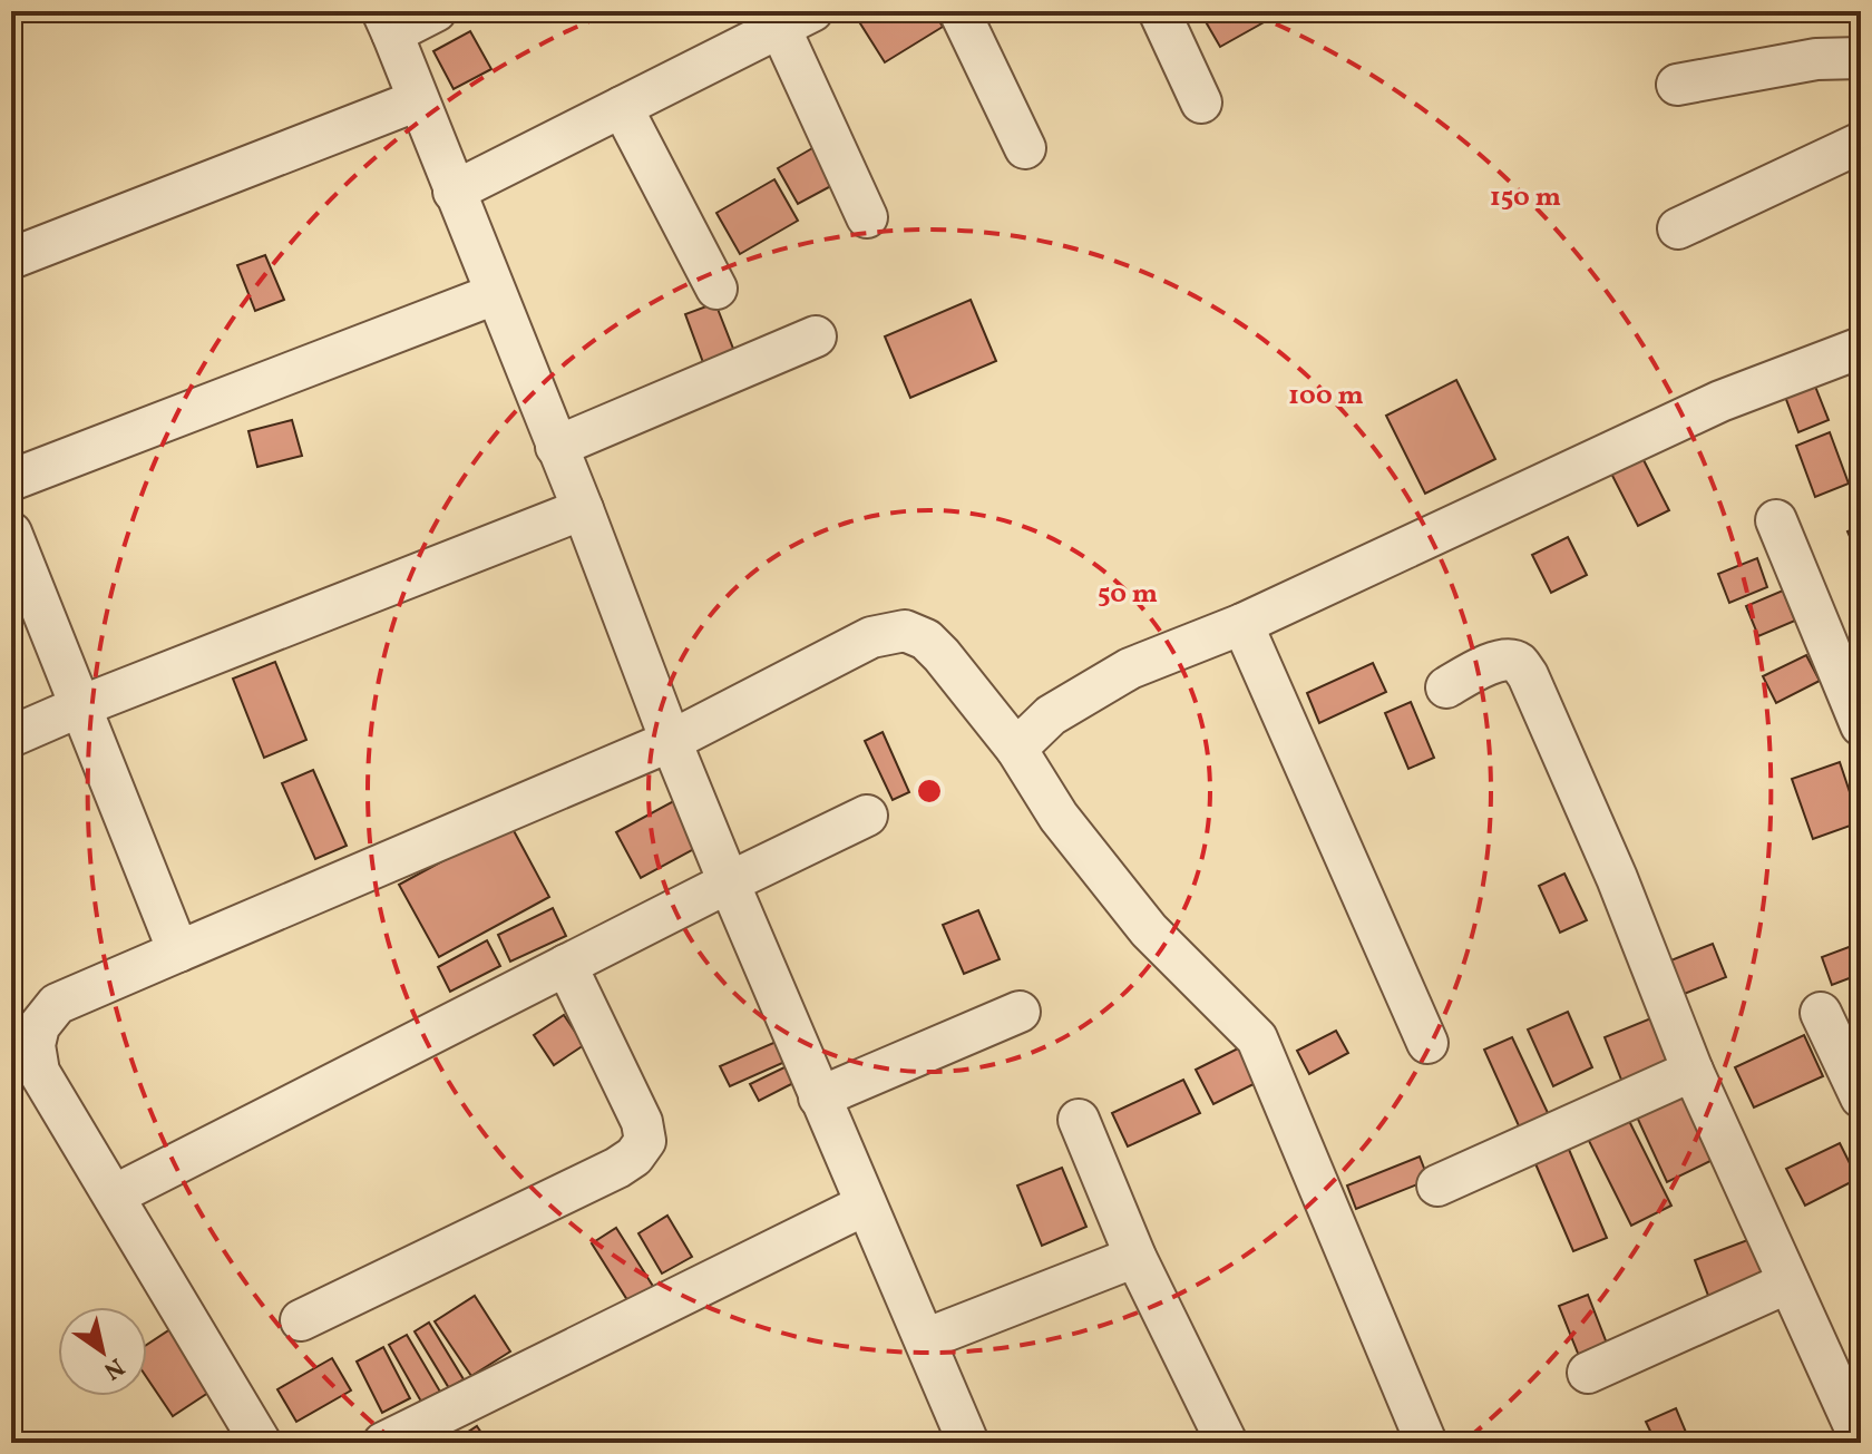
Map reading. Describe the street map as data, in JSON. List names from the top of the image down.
{
  "north": "bottom right",
  "rings": ["150 m", "100 m", "50 m"]
}
